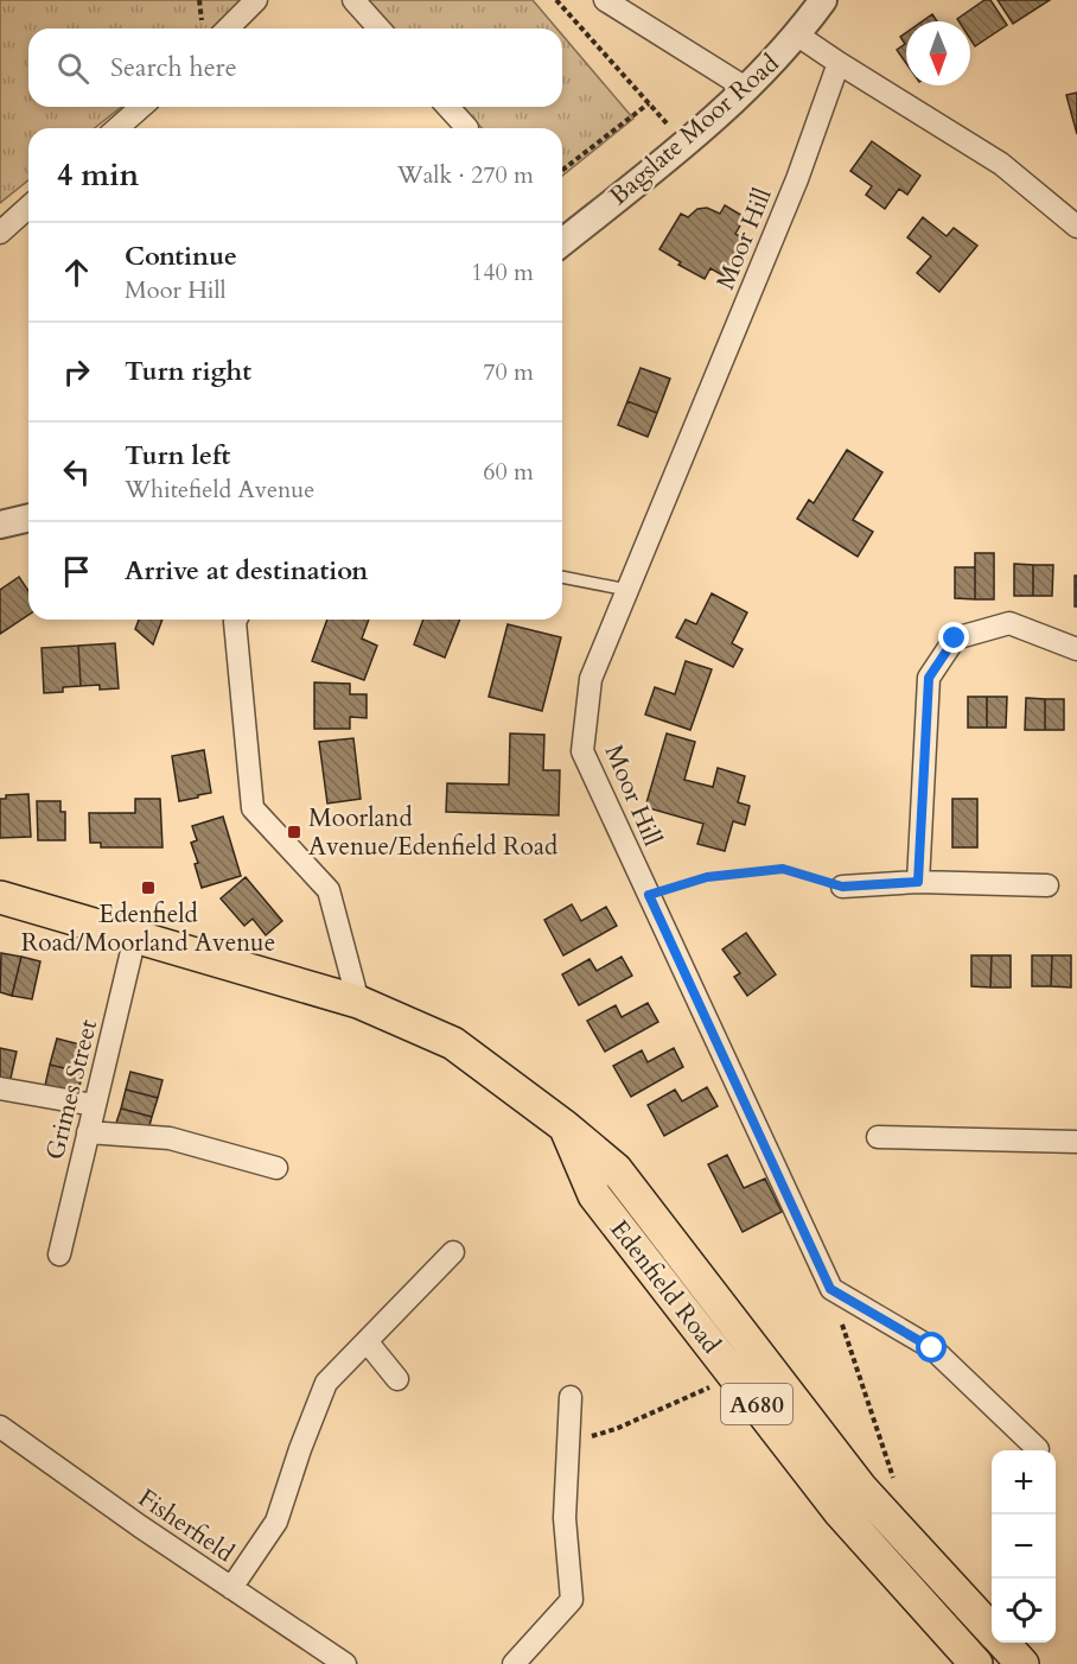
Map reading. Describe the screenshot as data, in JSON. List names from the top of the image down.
{
  "streets": {
    "main road": ["Edenfield Road", "A680"],
    "street": [
      "Bagslate Moor Road",
      "Moor Hill",
      "Grimes Street",
      "Fisherfield"
    ]
  },
  "crossings": [
    ["Grimes Street", "Edenfield Road"]
  ],
  "places": {
    "transit": ["Moorland Avenue/Edenfield Road", "Edenfield Road/Moorland Avenue"]
  },
  "north": "bottom",
  "page": {
    "search": "Search here",
    "heading": ["4 min", "Walk · 270 m"],
    "list": [
      ["Continue", "Moor Hill", "140 m"],
      ["Turn right", "70 m"],
      ["Turn left", "Whitefield Avenue", "60 m"],
      "Arrive at destination"
    ],
    "map_buttons": ["+", "−"]
  }
}
